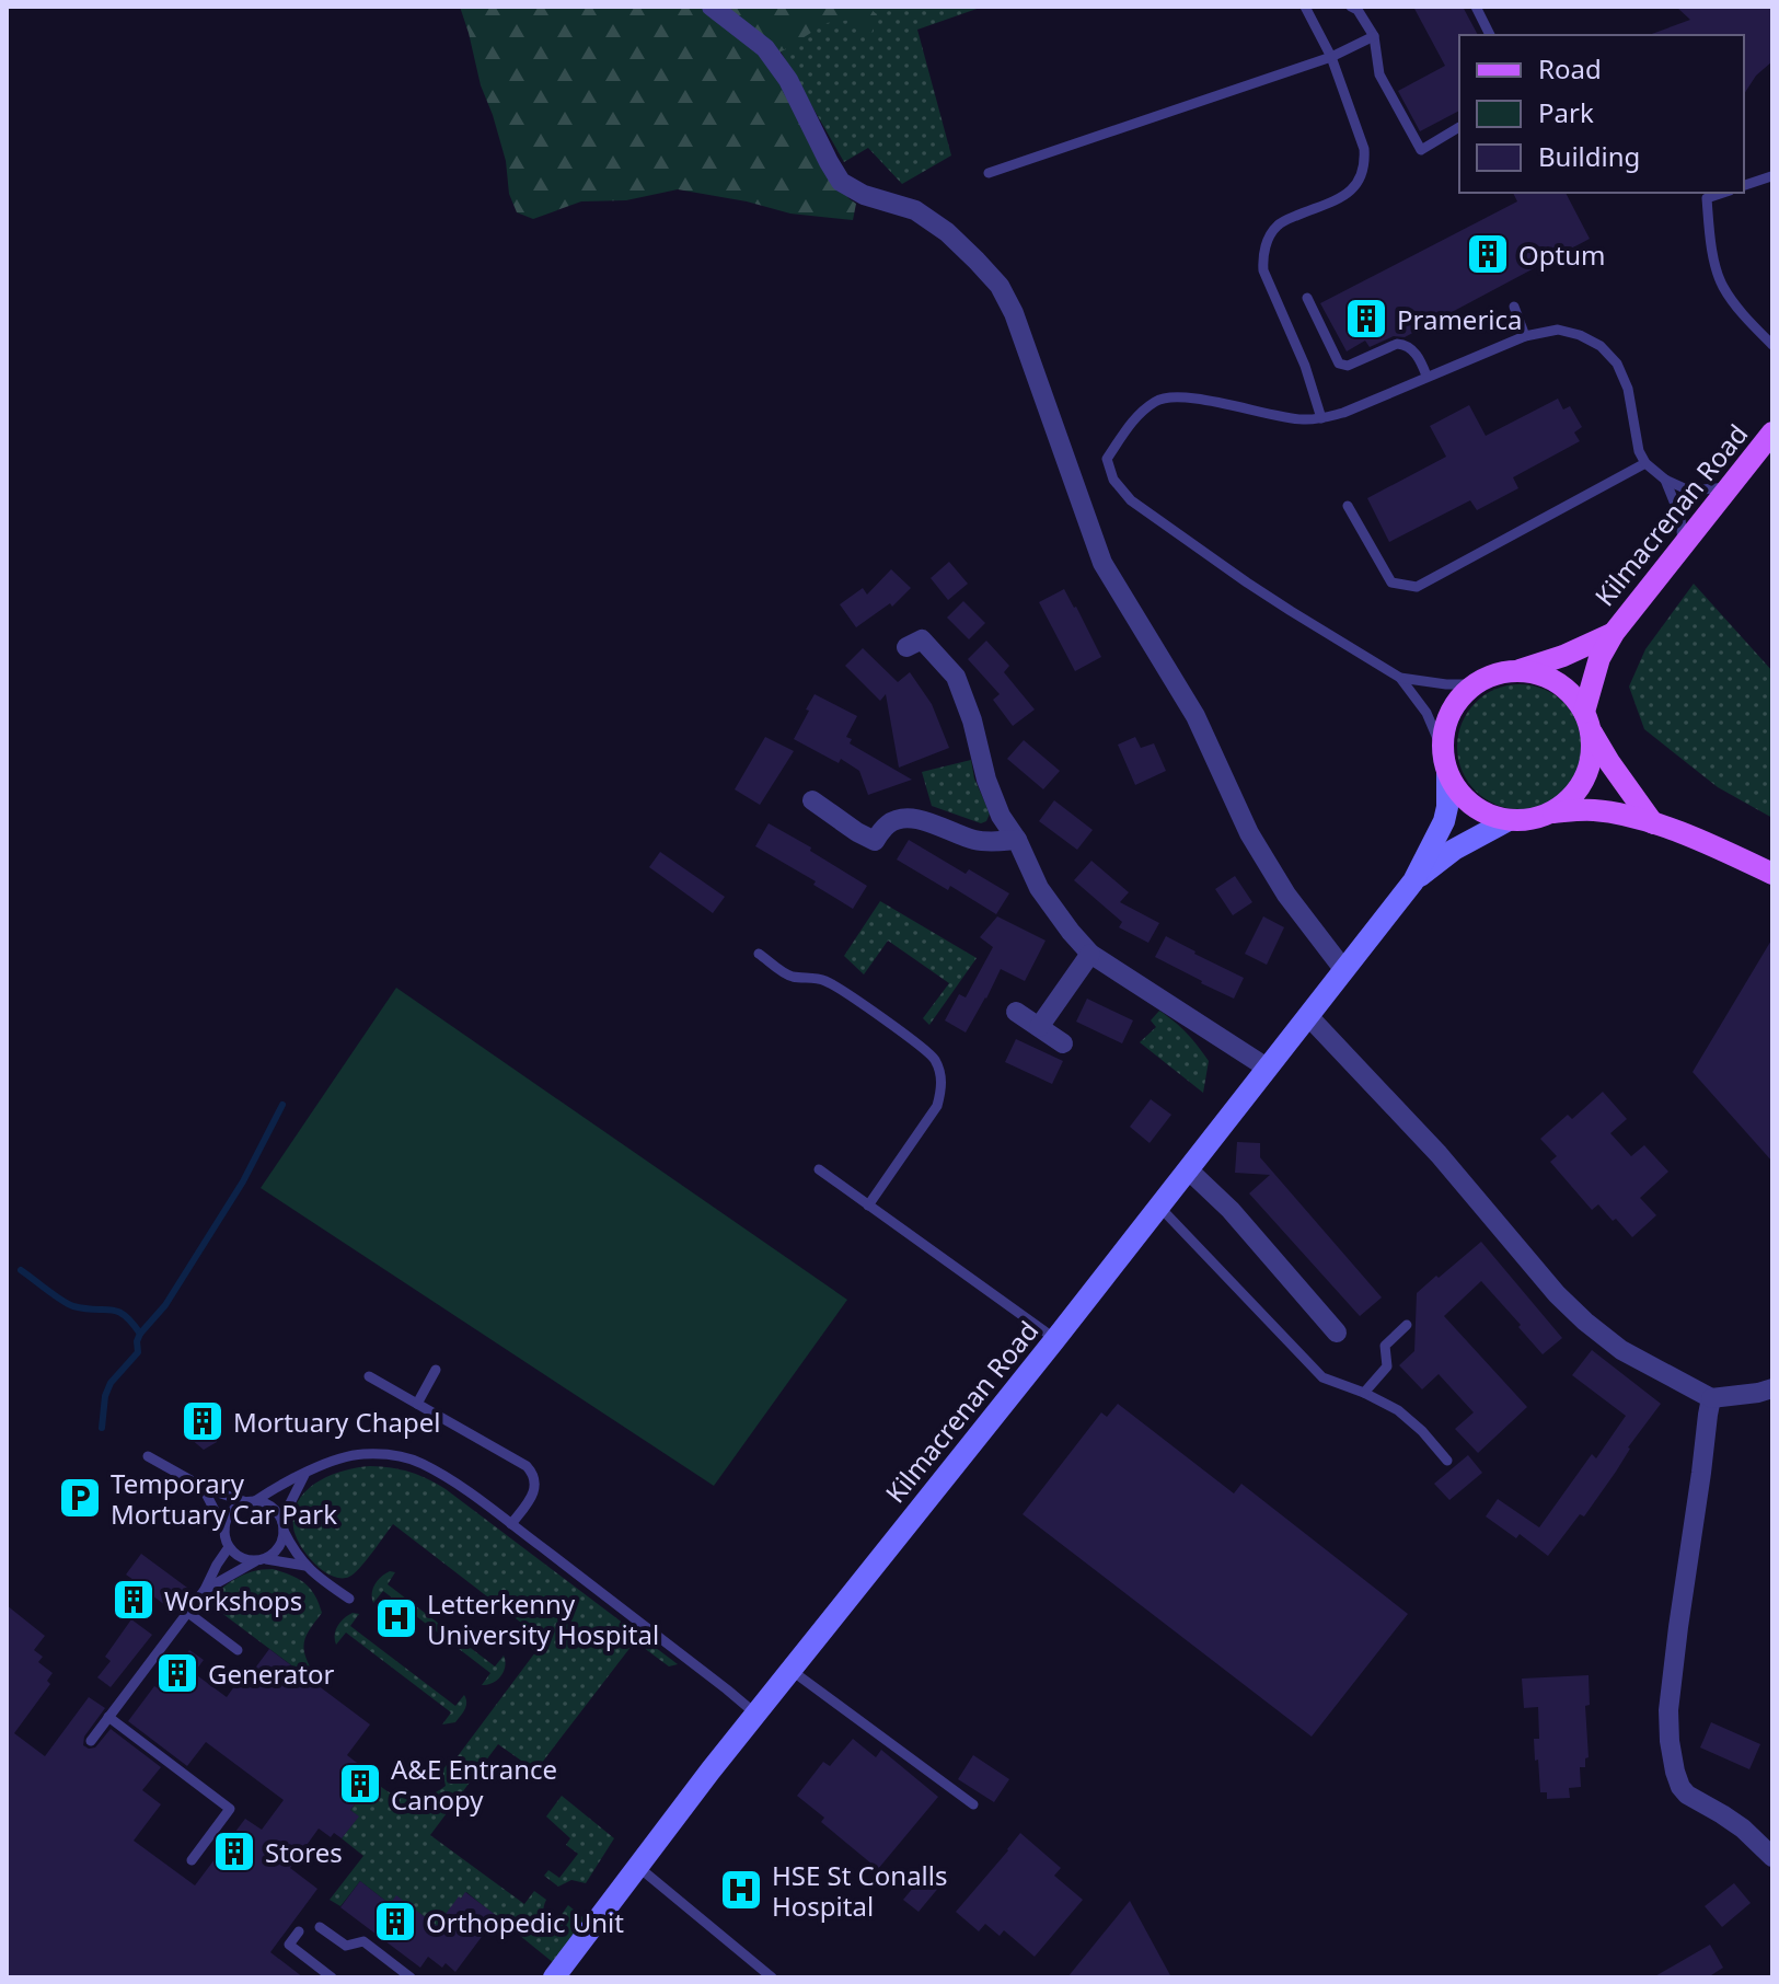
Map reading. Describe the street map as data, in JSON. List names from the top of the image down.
{
  "streets": {
    "main road": ["Kilmacrenan Road"]
  },
  "places": {
    "building": [
      "Optum",
      "Pramerica",
      "Mortuary Chapel",
      "Workshops",
      "Generator",
      "A&E Entrance Canopy",
      "Stores",
      "Orthopedic Unit"
    ],
    "parking": ["Temporary Mortuary Car Park"],
    "hospital": ["Letterkenny University Hospital", "HSE St Conalls Hospital"]
  },
  "legend": ["Road", "Park", "Building"]
}
